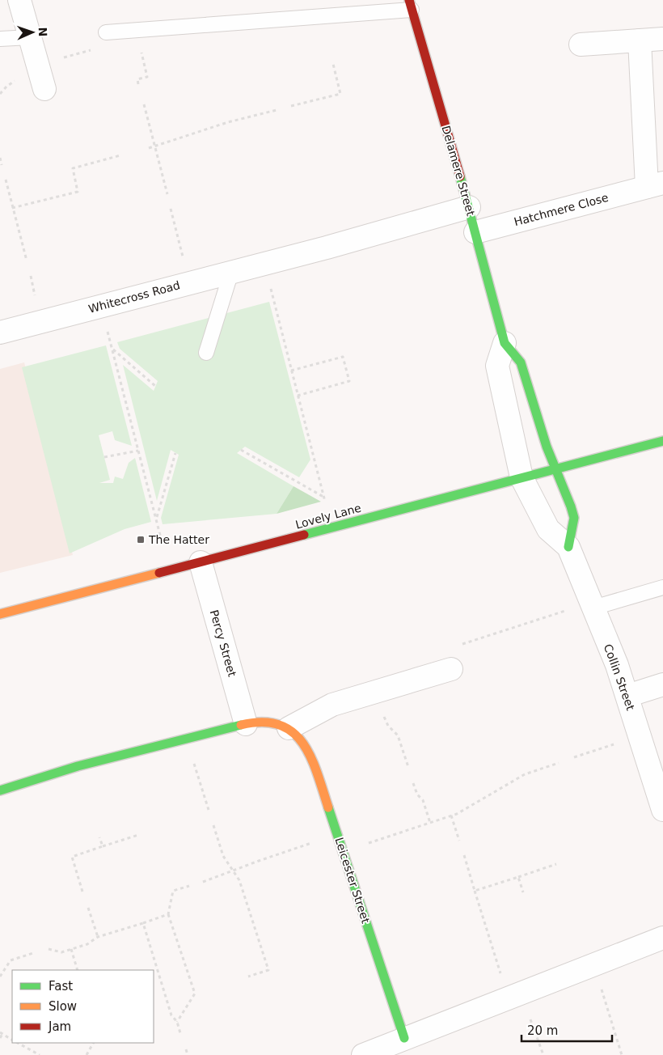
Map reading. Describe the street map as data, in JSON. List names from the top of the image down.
{
  "streets": {
    "street": [
      "Delamere Street",
      "Hatchmere Close",
      "Whitecross Road",
      "Lovely Lane",
      "Percy Street",
      "Collin Street",
      "Leicester Street"
    ]
  },
  "crossings": [
    ["Delamere Street", "Hatchmere Close"],
    ["Delamere Street", "Whitecross Road"],
    ["Delamere Street", "Lovely Lane"],
    ["Lovely Lane", "Percy Street"],
    ["Lovely Lane", "Collin Street"],
    ["Percy Street", "Leicester Street"]
  ],
  "places": {
    "transit": ["The Hatter"]
  },
  "legend": ["Fast", "Slow", "Jam"],
  "scale_bar": "20 m",
  "north": "right"
}
